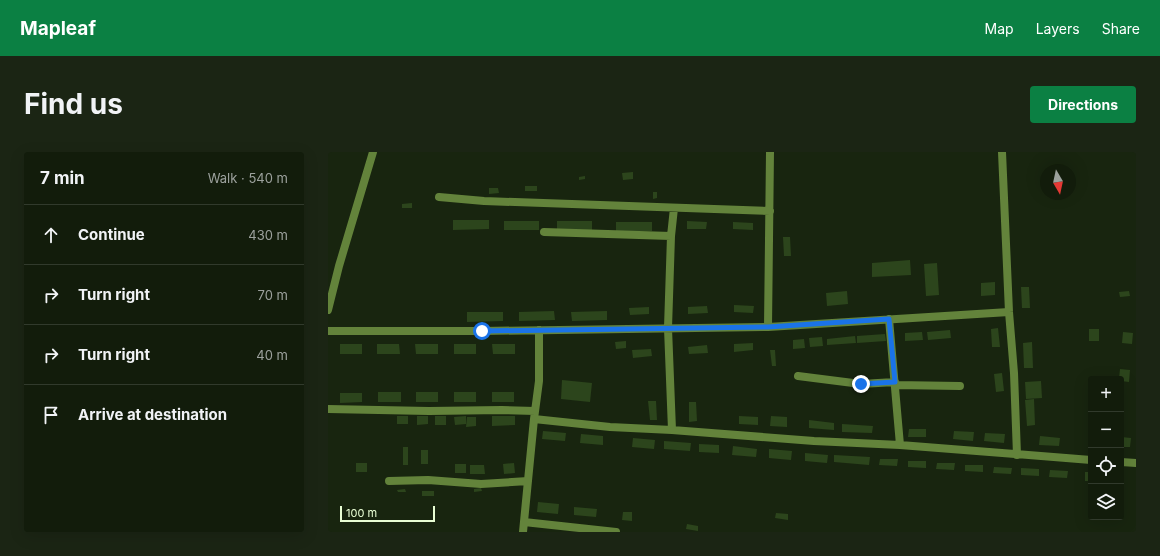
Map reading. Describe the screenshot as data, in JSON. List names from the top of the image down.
{
  "scale_bar": "100 m",
  "north": "bottom",
  "page": {
    "header": "Mapleaf",
    "nav": ["Map", "Layers", "Share"],
    "buttons": "Directions",
    "title": "Find us",
    "heading": ["7 min", "Walk · 540 m"],
    "list": [
      ["Continue", "430 m"],
      ["Turn right", "70 m"],
      ["Turn right", "40 m"],
      "Arrive at destination"
    ],
    "map_buttons": ["+", "−"],
    "scale": "100 m"
  }
}
